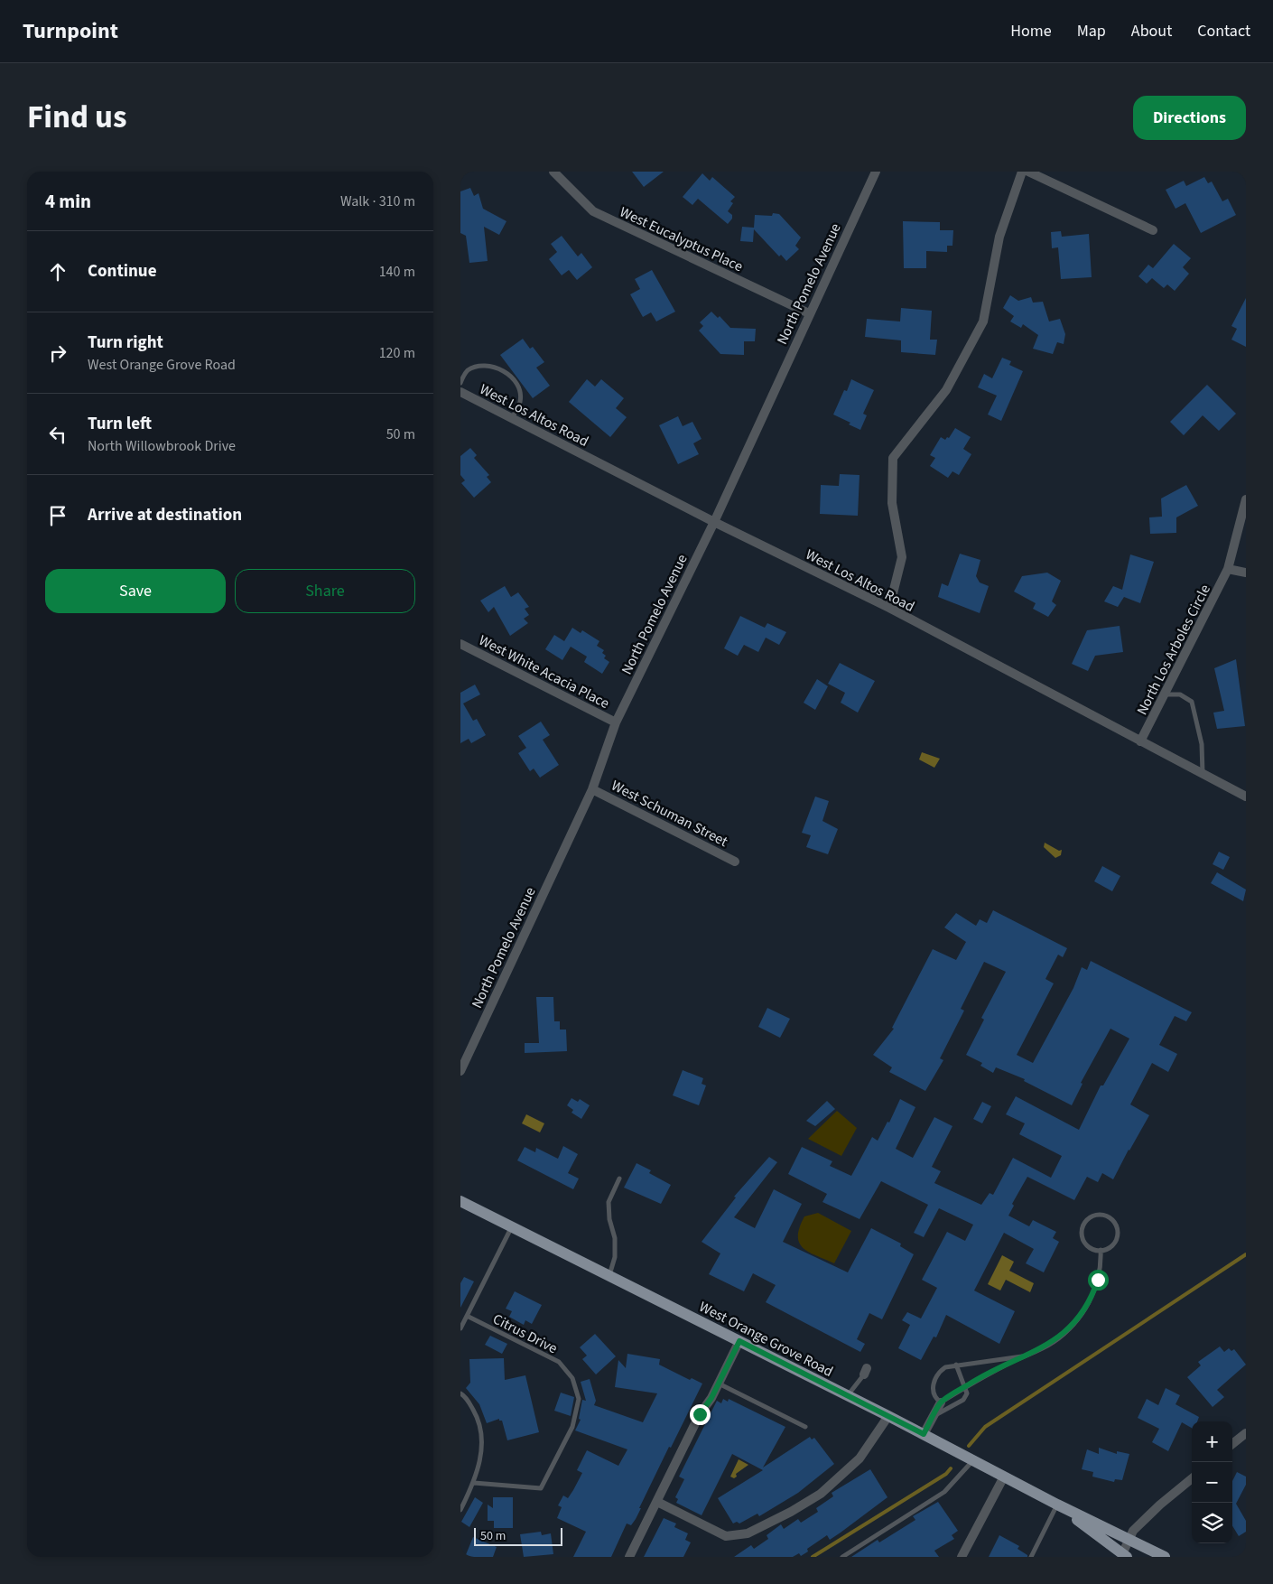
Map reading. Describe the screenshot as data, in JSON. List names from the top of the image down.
{
  "streets": {
    "main road": ["West Orange Grove Road"],
    "street": [
      "West Eucalyptus Place",
      "North Pomelo Avenue",
      "West Los Altos Road",
      "North Los Arboles Circle",
      "West White Acacia Place",
      "West Schuman Street"
    ],
    "lane": ["Citrus Drive"]
  },
  "crossings": [
    ["West Eucalyptus Place", "North Pomelo Avenue"],
    ["North Pomelo Avenue", "West Los Altos Road"],
    ["North Pomelo Avenue", "West White Acacia Place"],
    ["North Pomelo Avenue", "West Schuman Street"],
    ["West Los Altos Road", "North Los Arboles Circle"]
  ],
  "scale_bar": "50 m",
  "page": {
    "header": "Turnpoint",
    "nav": [
      "Home",
      "Map",
      "About",
      "Contact"
    ],
    "title": "Find us",
    "buttons": [
      "Directions",
      ["Save", "Share"]
    ],
    "heading": ["4 min", "Walk · 310 m"],
    "list": [
      ["Continue", "140 m"],
      ["Turn right", "West Orange Grove Road", "120 m"],
      ["Turn left", "North Willowbrook Drive", "50 m"],
      "Arrive at destination"
    ],
    "map_buttons": ["+", "−"],
    "scale": "50 m"
  }
}
